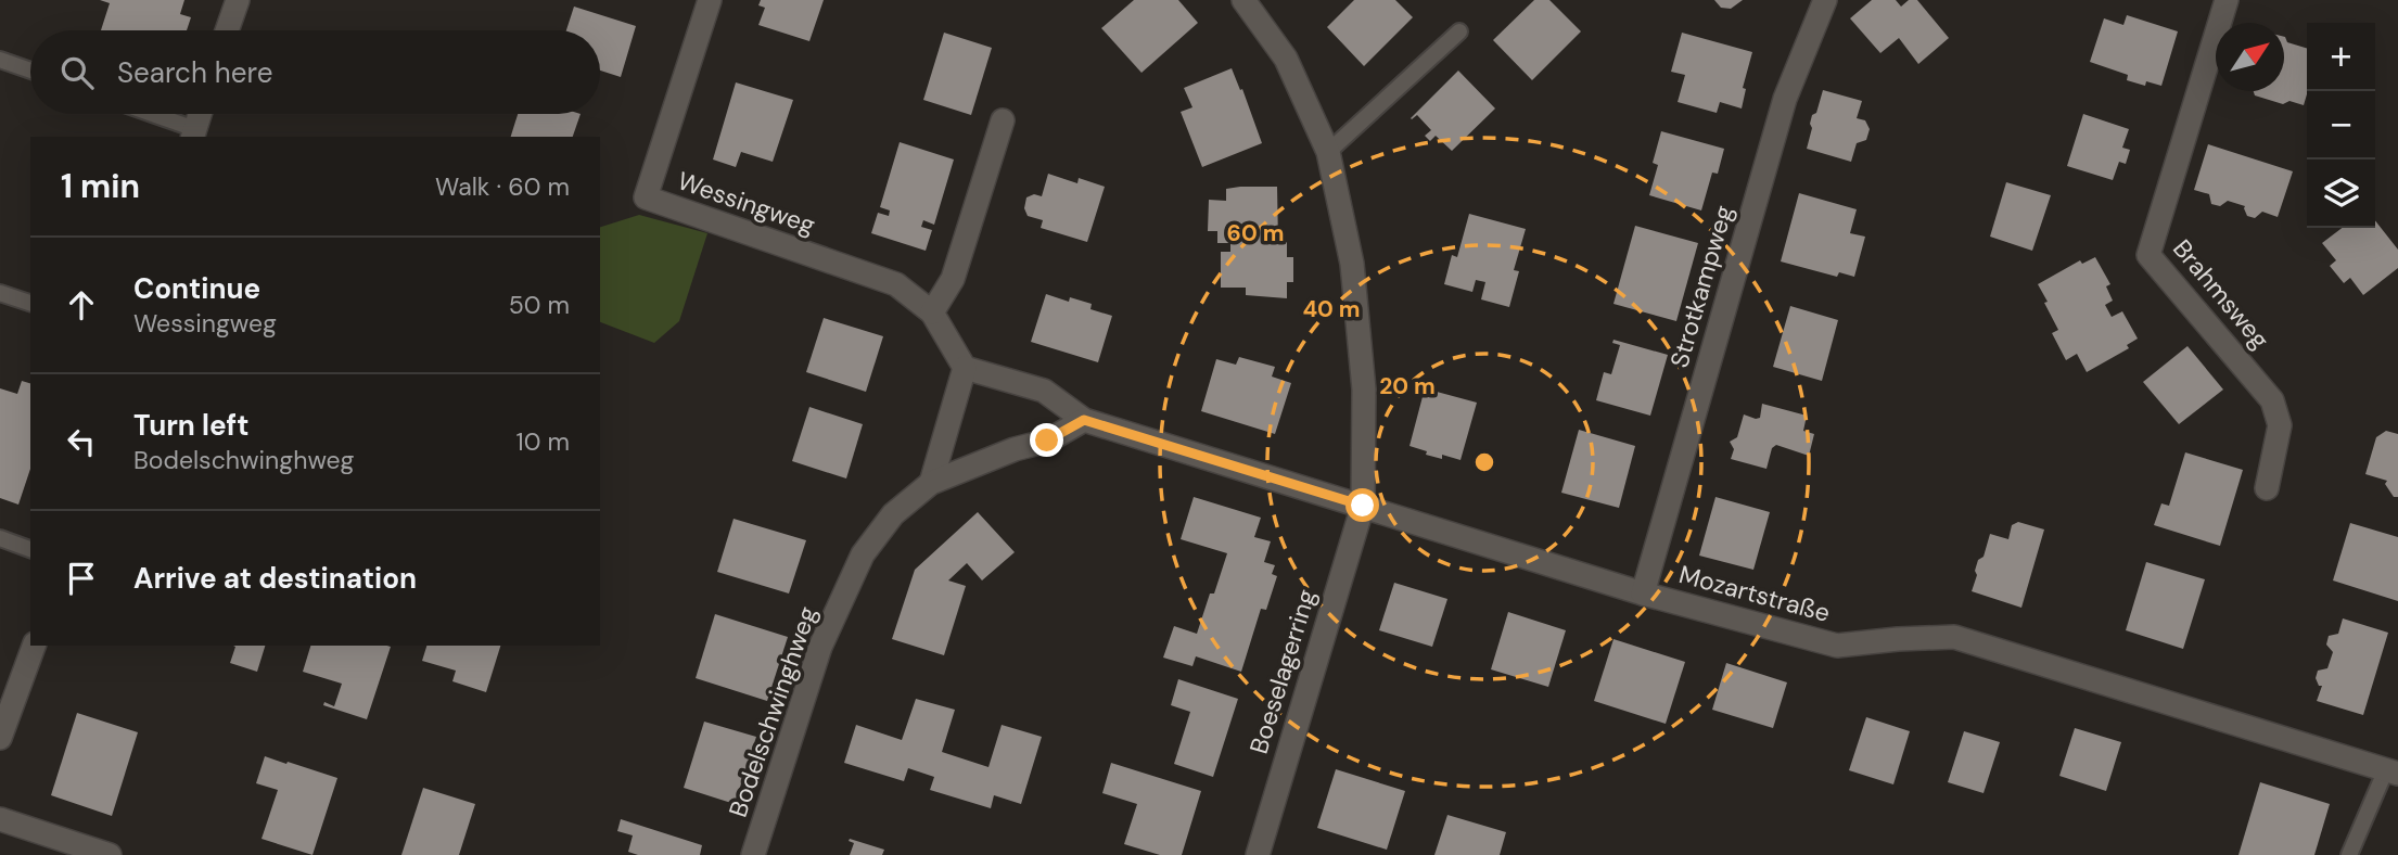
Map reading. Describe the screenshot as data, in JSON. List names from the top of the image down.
{
  "streets": {
    "street": [
      "Wessingweg",
      "Strotkampweg",
      "Brahmsweg",
      "Mozartstraße",
      "Boeselagerring",
      "Bodelschwinghweg"
    ]
  },
  "crossings": [
    ["Strotkampweg", "Mozartstraße"],
    ["Mozartstraße", "Boeselagerring"]
  ],
  "north": "top right",
  "page": {
    "map_buttons": ["+", "−"],
    "search": "Search here",
    "heading": ["1 min", "Walk · 60 m"],
    "list": [
      ["Continue", "Wessingweg", "50 m"],
      ["Turn left", "Bodelschwinghweg", "10 m"],
      "Arrive at destination"
    ]
  },
  "rings": ["60 m", "40 m", "20 m"]
}
